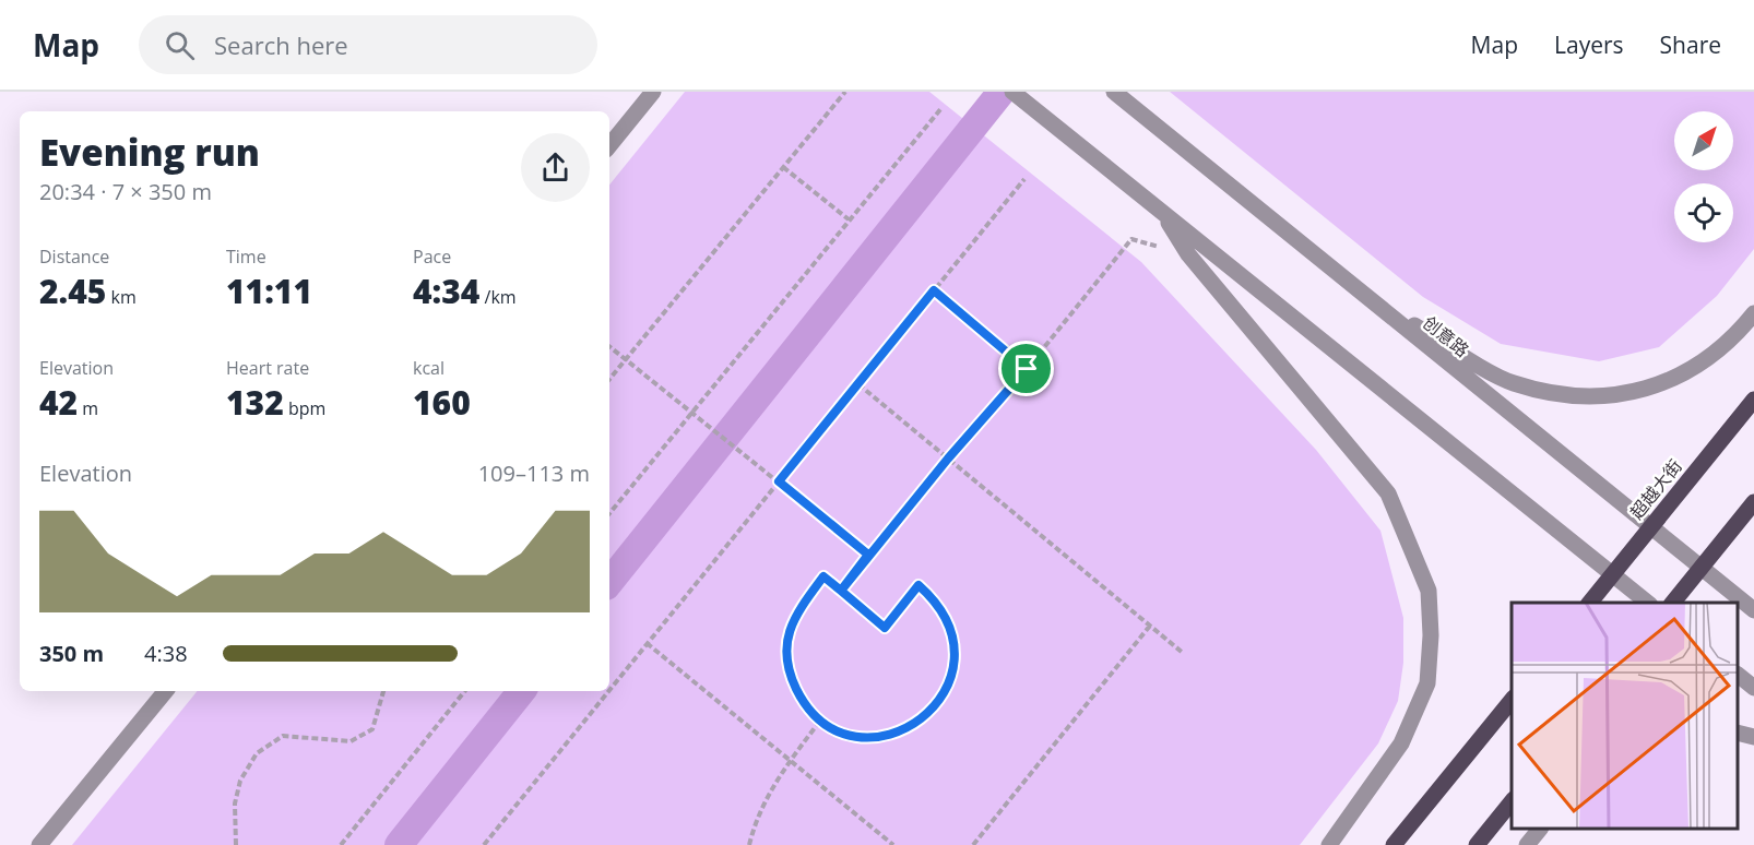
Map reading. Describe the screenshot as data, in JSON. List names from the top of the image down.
{
  "streets": {
    "main road": ["超越大街"],
    "street": ["创意路"]
  },
  "crossings": [
    ["创意路", "超越大街"]
  ],
  "north": "top right",
  "page": {
    "header": "Map",
    "search": "Search here",
    "nav": ["Map", "Layers", "Share"],
    "heading": ["Evening run", "20:34 · 7 × 350 m"],
    "stats": [
      ["Distance", "2.45 km"],
      ["Time", "11:11"],
      ["Pace", "4:34 /km"],
      ["Elevation", "42 m"],
      ["Heart rate", "132 bpm"],
      ["kcal", "160"]
    ],
    "chart": ["Elevation", "109–113 m"],
    "list": [
      {
        "name": "350 m",
        "note": "4:38"
      }
    ]
  }
}
